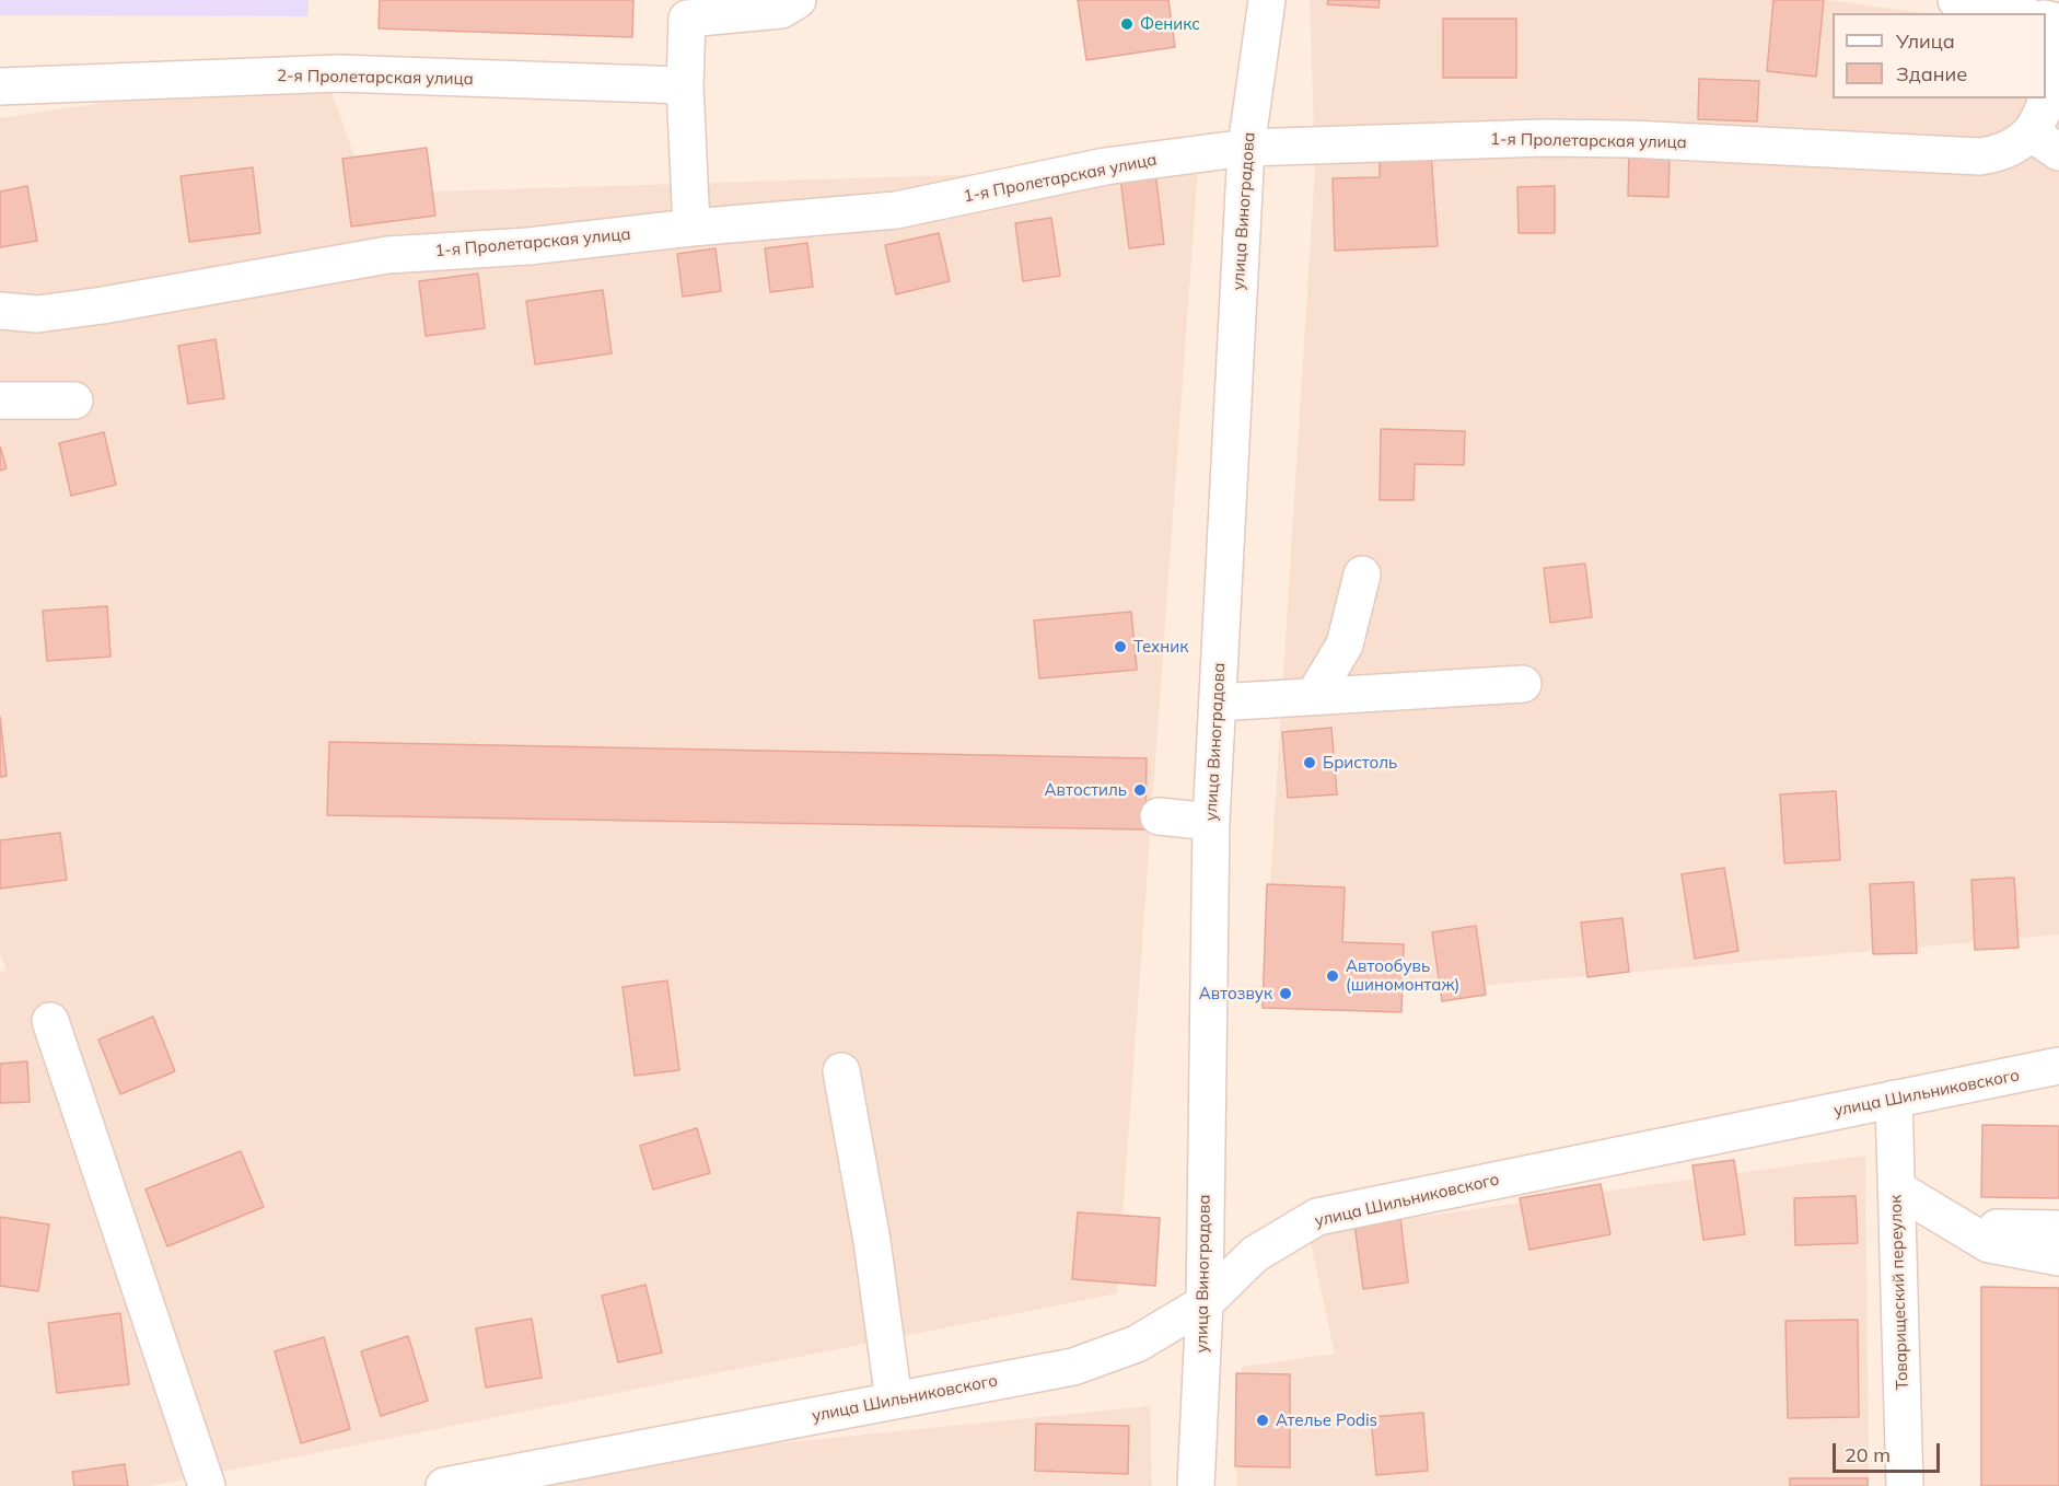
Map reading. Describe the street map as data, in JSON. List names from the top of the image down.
{
  "streets": {
    "street": [
      "2-я Пролетарская улица",
      "1-я Пролетарская улица",
      "улица Виноградова",
      "улица Шильниковского",
      "Товарищеский переулок"
    ]
  },
  "crossings": [
    ["1-я Пролетарская улица", "улица Виноградова"],
    ["улица Виноградова", "улица Шильниковского"],
    ["улица Шильниковского", "Товарищеский переулок"]
  ],
  "places": [
    "Феникс",
    "Техник",
    "Бристоль",
    "Автостиль",
    "Автообувь (шиномонтаж)",
    "Автозвук",
    "Ателье Podis"
  ],
  "legend": ["Улица", "Здание"],
  "scale_bar": "20 m"
}
